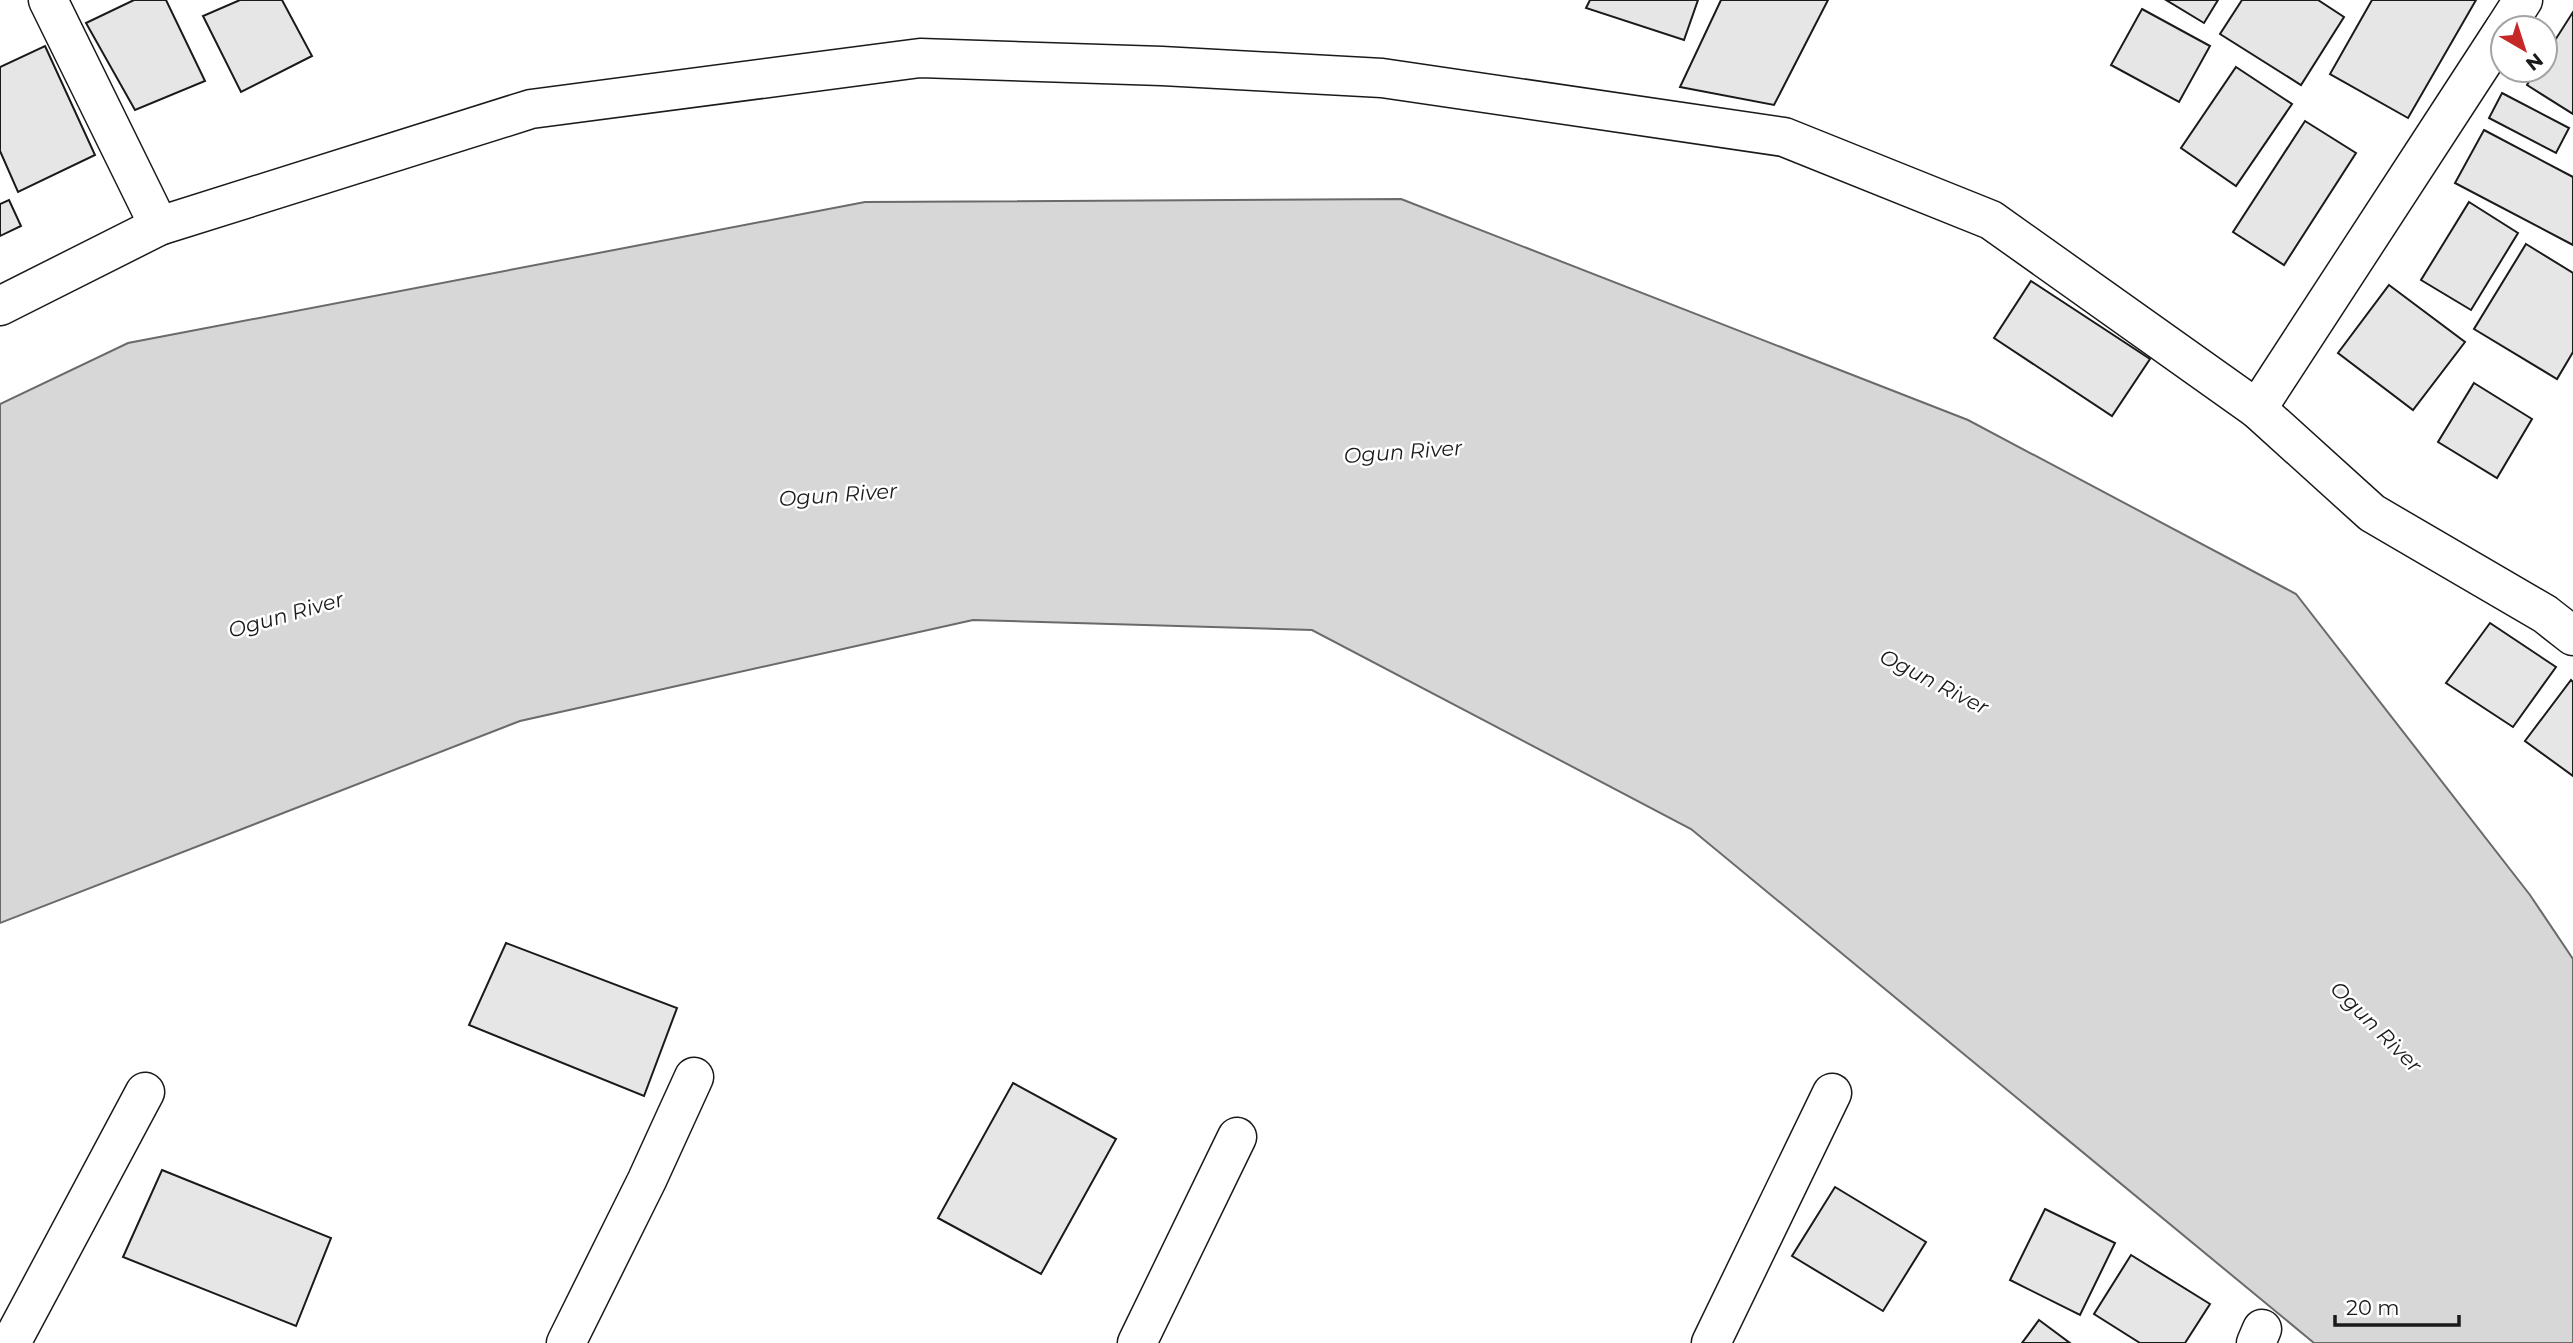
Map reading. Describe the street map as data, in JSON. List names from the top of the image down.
{
  "water": ["Ogun River"],
  "scale_bar": "20 m",
  "north": "bottom right"
}
